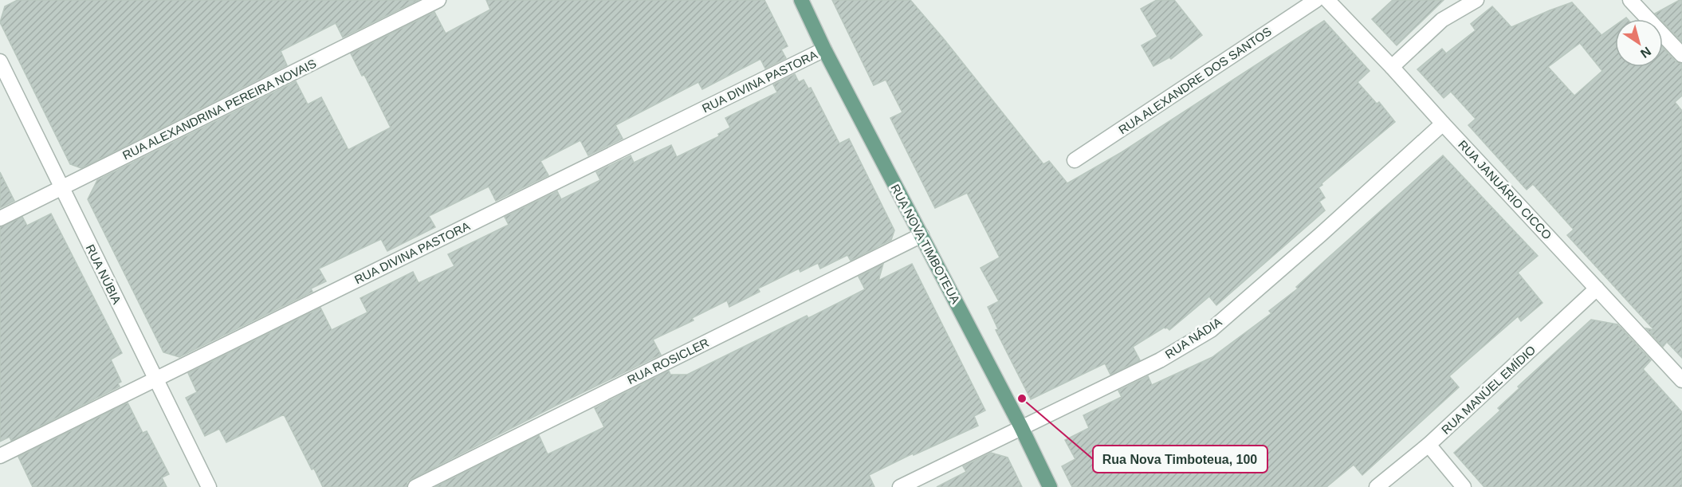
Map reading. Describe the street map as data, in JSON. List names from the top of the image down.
{
  "streets": {
    "main road": ["RUA NOVA TIMBOTEUA"],
    "street": [
      "RUA ALEXANDRE DOS SANTOS",
      "RUA DIVINA PASTORA",
      "RUA ALEXANDRINA PEREIRA NOVAIS",
      "RUA JANUÁRIO CICCO",
      "RUA NÚBIA",
      "RUA NÁDIA",
      "RUA ROSICLER",
      "RUA MANÚEL EMÍDIO"
    ]
  },
  "crossings": [
    ["RUA DIVINA PASTORA", "RUA NOVA TIMBOTEUA"],
    ["RUA DIVINA PASTORA", "RUA NÚBIA"],
    ["RUA ALEXANDRINA PEREIRA NOVAIS", "RUA NÚBIA"],
    ["RUA JANUÁRIO CICCO", "RUA NÁDIA"],
    ["RUA JANUÁRIO CICCO", "RUA MANÚEL EMÍDIO"],
    ["RUA NOVA TIMBOTEUA", "RUA NÁDIA"],
    ["RUA NOVA TIMBOTEUA", "RUA ROSICLER"]
  ],
  "places": ["Rua Nova Timboteua, 100"],
  "north": "bottom right"
}
